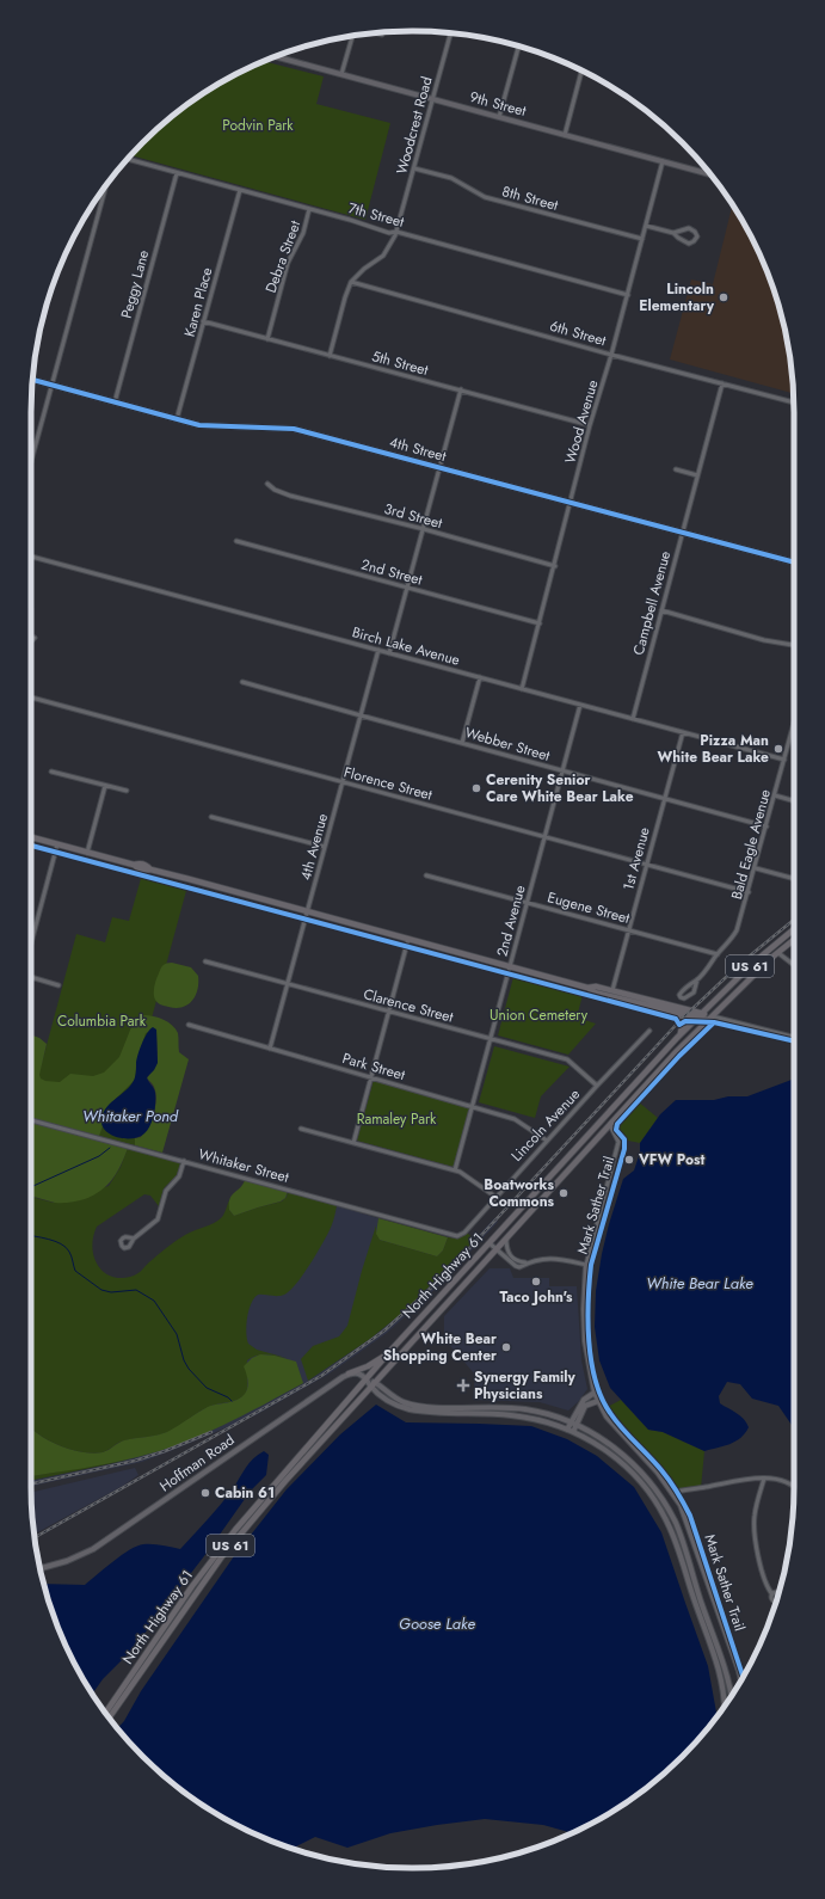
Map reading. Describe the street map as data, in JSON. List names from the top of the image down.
{
  "streets": {
    "main road": ["US 61", "North Highway 61"],
    "street": [
      "9th Street",
      "Woodcrest Road",
      "8th Street",
      "7th Street",
      "Debra Street",
      "Peggy Lane",
      "Karen Place",
      "6th Street",
      "5th Street",
      "Wood Avenue",
      "4th Street",
      "3rd Street",
      "2nd Street",
      "Campbell Avenue",
      "Birch Lake Avenue",
      "Webber Street",
      "Florence Street",
      "Bald Eagle Avenue",
      "4th Avenue",
      "1st Avenue",
      "Eugene Street",
      "2nd Avenue",
      "Clarence Street",
      "Park Street",
      "Lincoln Avenue",
      "Whitaker Street",
      "Hoffman Road"
    ],
    "cycle path": ["Mark Sather Trail"]
  },
  "crossings": [
    ["9th Street", "Woodcrest Road"],
    ["9th Street", "Wood Avenue"],
    ["Woodcrest Road", "8th Street"],
    ["Woodcrest Road", "7th Street"],
    ["Woodcrest Road", "6th Street"],
    ["8th Street", "Wood Avenue"],
    ["7th Street", "Debra Street"],
    ["7th Street", "Peggy Lane"],
    ["7th Street", "Karen Place"],
    ["7th Street", "Wood Avenue"],
    ["Debra Street", "5th Street"],
    ["Peggy Lane", "4th Street"],
    ["Karen Place", "5th Street"],
    ["Karen Place", "4th Street"],
    ["6th Street", "Wood Avenue"],
    ["6th Street", "Campbell Avenue"],
    ["5th Street", "Wood Avenue"],
    ["Wood Avenue", "4th Street"],
    ["Wood Avenue", "3rd Street"],
    ["Wood Avenue", "2nd Street"],
    ["Wood Avenue", "Birch Lake Avenue"],
    ["4th Street", "Campbell Avenue"],
    ["Campbell Avenue", "Birch Lake Avenue"],
    ["Birch Lake Avenue", "Bald Eagle Avenue"],
    ["Birch Lake Avenue", "4th Avenue"],
    ["Birch Lake Avenue", "1st Avenue"],
    ["Birch Lake Avenue", "2nd Avenue"],
    ["Webber Street", "Bald Eagle Avenue"],
    ["Webber Street", "4th Avenue"],
    ["Webber Street", "1st Avenue"],
    ["Webber Street", "2nd Avenue"],
    ["Florence Street", "Bald Eagle Avenue"],
    ["Florence Street", "4th Avenue"],
    ["Florence Street", "1st Avenue"],
    ["Florence Street", "2nd Avenue"],
    ["Bald Eagle Avenue", "Eugene Street"],
    ["4th Avenue", "Clarence Street"],
    ["4th Avenue", "Park Street"],
    ["1st Avenue", "Eugene Street"],
    ["Eugene Street", "2nd Avenue"],
    ["2nd Avenue", "Clarence Street"],
    ["2nd Avenue", "Park Street"],
    ["US 61", "North Highway 61"],
    ["Clarence Street", "Lincoln Avenue"],
    ["Park Street", "Lincoln Avenue"],
    ["Lincoln Avenue", "Whitaker Street"]
  ],
  "water": ["Whitaker Pond", "White Bear Lake", "Goose Lake"],
  "parks": [
    "Podvin Park",
    "Union Cemetery",
    "Columbia Park",
    "Ramaley Park"
  ],
  "places": {
    "other": [
      "Lincoln Elementary",
      "Pizza Man White Bear Lake",
      "Cerenity Senior Care White Bear Lake",
      "VFW Post",
      "Boatworks Commons",
      "Taco John's",
      "White Bear Shopping Center",
      "Cabin 61"
    ],
    "health": ["Synergy Family Physicians"]
  }
}
